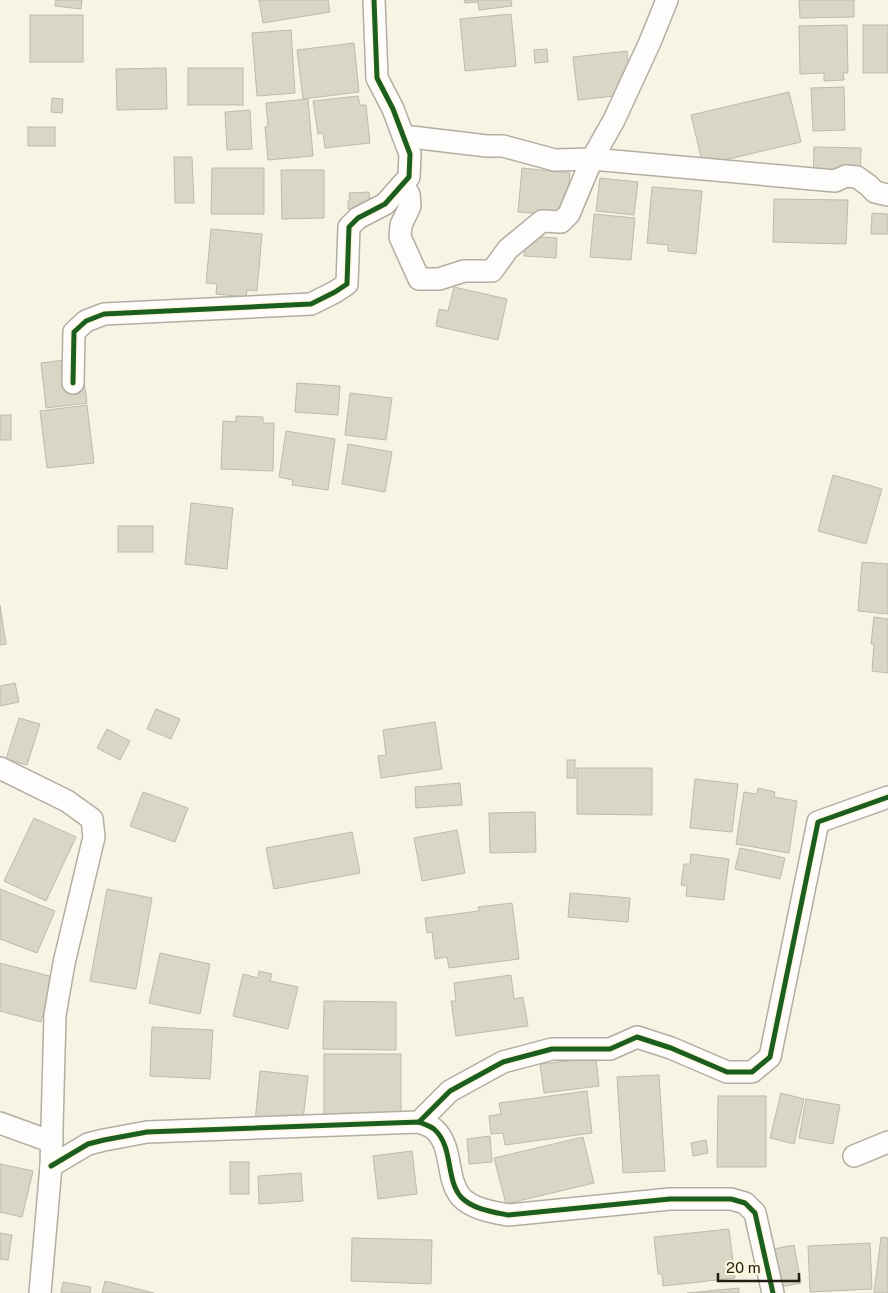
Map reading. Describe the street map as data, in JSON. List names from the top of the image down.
{
  "scale_bar": "20 m"
}
